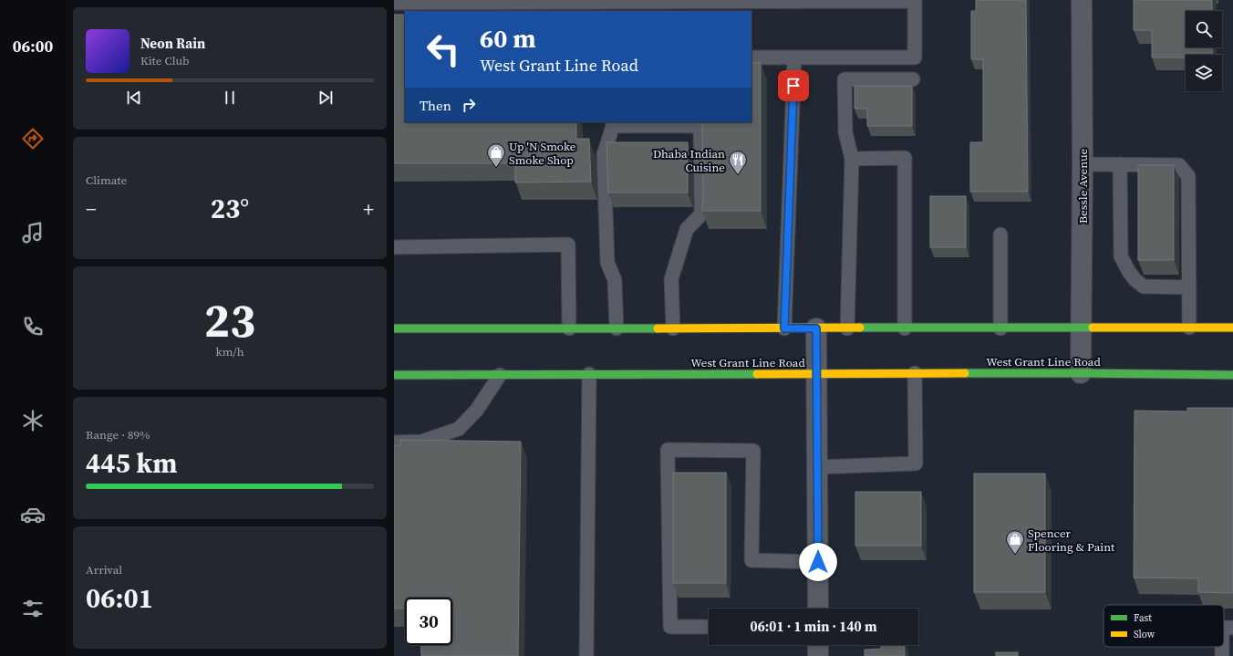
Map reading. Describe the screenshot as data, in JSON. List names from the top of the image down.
{
  "streets": {
    "main road": ["West Grant Line Road"],
    "street": ["Bessle Avenue"]
  },
  "crossings": [
    ["Bessle Avenue", "West Grant Line Road"]
  ],
  "places": {
    "shop": ["Up 'N Smoke Smoke Shop", "Spencer Flooring & Paint"],
    "restaurant": ["Dhaba Indian Cuisine"]
  },
  "legend": ["Fast", "Slow"],
  "page": {
    "tabs": "06:00",
    "turn": ["60 m", "West Grant Line Road"],
    "song": ["Neon Rain", "Kite Club"],
    "then": "Then",
    "tile": [
      "Climate",
      ["23", "km/h"],
      ["Range · 89%", "445 km"],
      ["Arrival", "06:01"]
    ],
    "heat": ["−", "23°", "+"],
    "limit": "30",
    "trip": "06:01 · 1 min · 140 m"
  }
}
